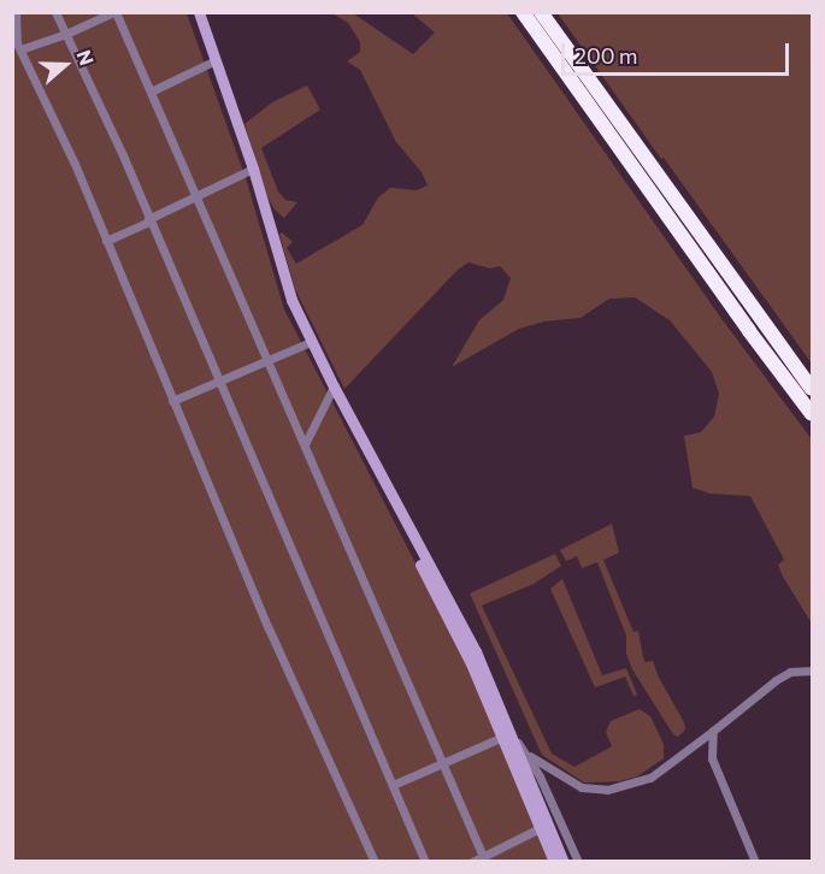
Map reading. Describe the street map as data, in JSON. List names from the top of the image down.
{
  "scale_bar": "200 m",
  "north": "right"
}
